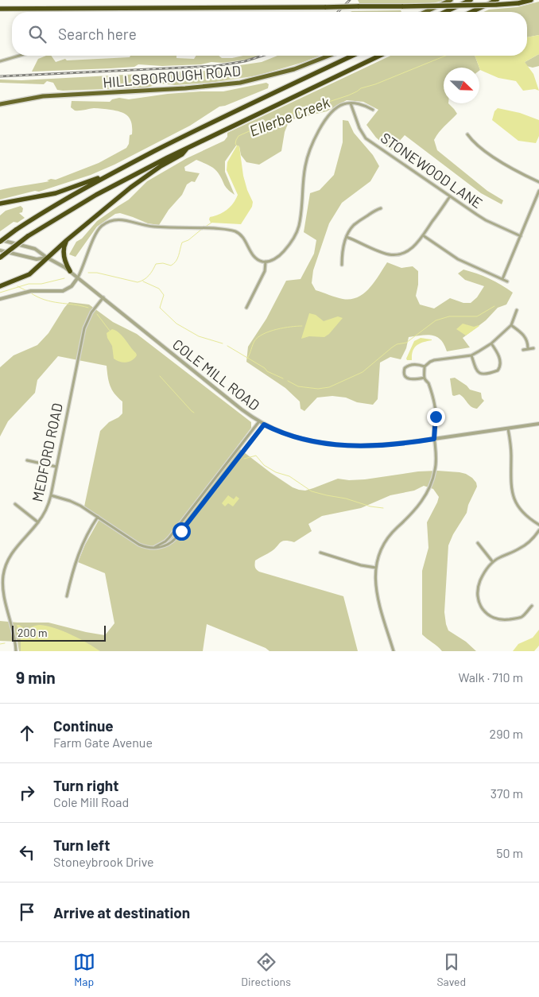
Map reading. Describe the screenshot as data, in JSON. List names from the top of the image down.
{
  "streets": {
    "main road": ["HILLSBOROUGH ROAD"],
    "street": ["STONEWOOD LANE", "COLE MILL ROAD", "MEDFORD ROAD"]
  },
  "crossings": [
    ["COLE MILL ROAD", "MEDFORD ROAD"]
  ],
  "water": ["Ellerbe Creek"],
  "scale_bar": "200 m",
  "north": "bottom right",
  "page": {
    "search": "Search here",
    "scale": "200 m",
    "heading": ["9 min", "Walk · 710 m"],
    "list": [
      ["Continue", "Farm Gate Avenue", "290 m"],
      ["Turn right", "Cole Mill Road", "370 m"],
      ["Turn left", "Stoneybrook Drive", "50 m"],
      "Arrive at destination"
    ],
    "nav": ["Map", "Directions", "Saved"]
  }
}
